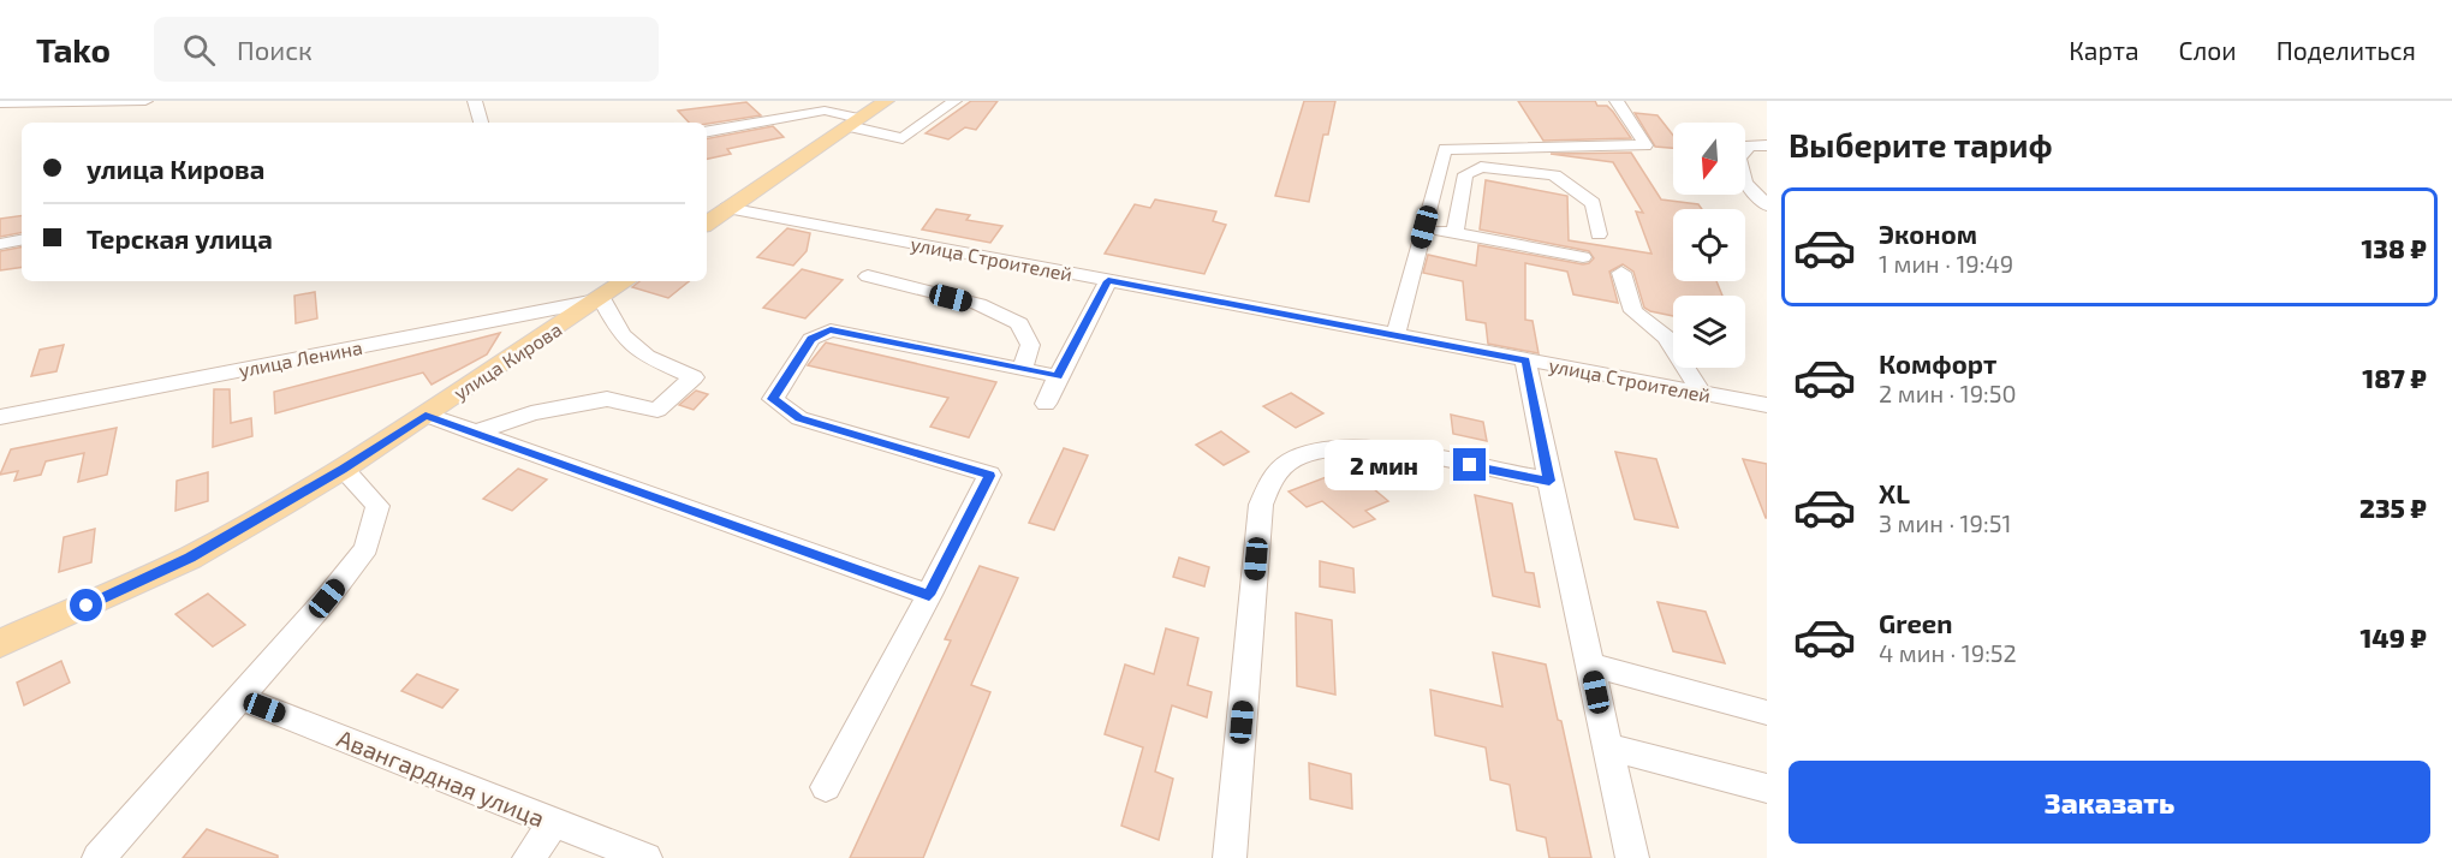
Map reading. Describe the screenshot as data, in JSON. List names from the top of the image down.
{
  "streets": {
    "main road": ["улица Кирова"],
    "street": ["улица Строителей", "улица Ленина", "Авангардная улица"]
  },
  "crossings": [
    ["улица Ленина", "улица Кирова"]
  ],
  "north": "bottom",
  "page": {
    "header": "Tako",
    "search": "Поиск",
    "nav": ["Карта", "Слои", "Поделиться"],
    "heading": "Выберите тариф",
    "banner": ["улица Кирова", "Терская улица"],
    "list": [
      {
        "name": "Эконом",
        "note": "1 мин · 19:49",
        "value": "138 ₽"
      },
      {
        "name": "Комфорт",
        "note": "2 мин · 19:50",
        "value": "187 ₽"
      },
      {
        "name": "XL",
        "note": "3 мин · 19:51",
        "value": "235 ₽"
      },
      {
        "name": "Green",
        "note": "4 мин · 19:52",
        "value": "149 ₽"
      }
    ],
    "bubble": "2 мин",
    "buttons": "Заказать"
  }
}
